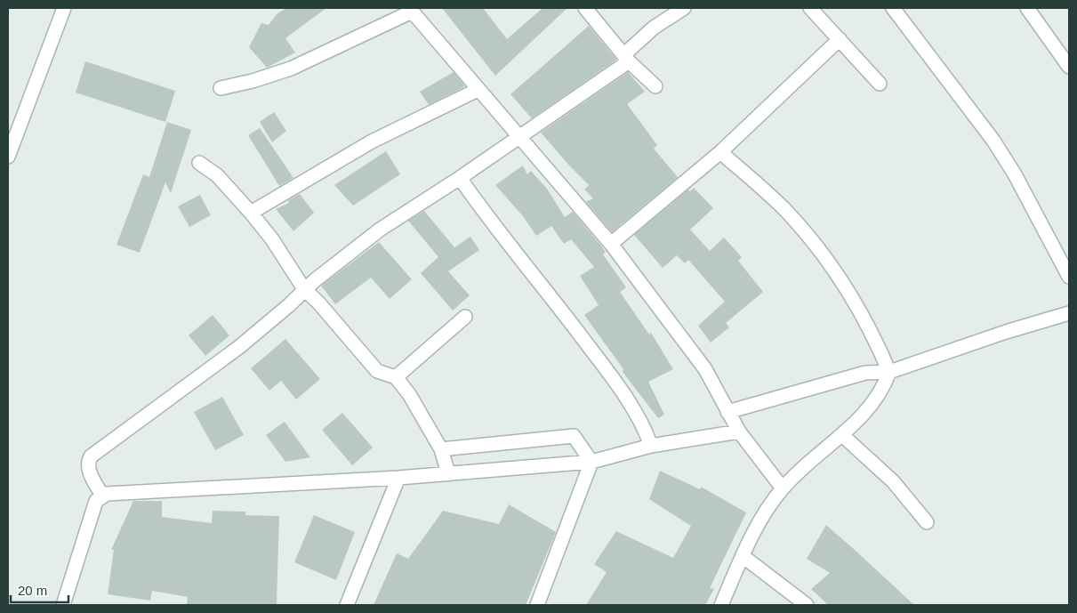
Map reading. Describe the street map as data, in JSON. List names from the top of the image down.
{
  "scale_bar": "20 m"
}
